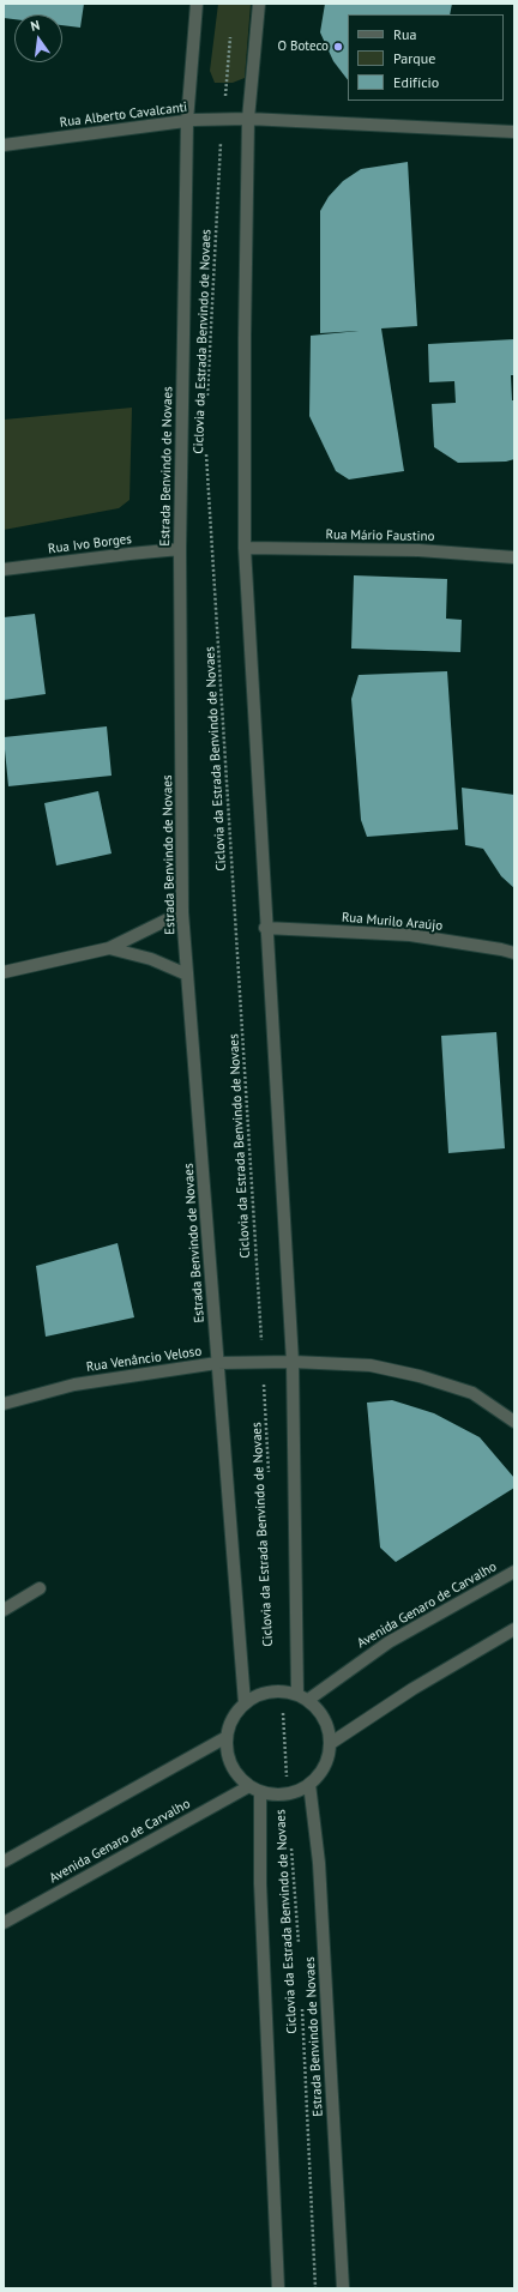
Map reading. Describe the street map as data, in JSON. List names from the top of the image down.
{
  "streets": {
    "street": [
      "Rua Alberto Cavalcanti",
      "Estrada Benvindo de Novaes",
      "Rua Mário Faustino",
      "Rua Ivo Borges",
      "Rua Murilo Araújo",
      "Rua Venâncio Veloso",
      "Avenida Genaro de Carvalho"
    ],
    "path": ["Ciclovia da Estrada Benvindo de Novaes"]
  },
  "crossings": [
    ["Rua Alberto Cavalcanti", "Ciclovia da Estrada Benvindo de Novaes"],
    ["Rua Alberto Cavalcanti", "Estrada Benvindo de Novaes"],
    ["Ciclovia da Estrada Benvindo de Novaes", "Rua Venâncio Veloso"],
    ["Estrada Benvindo de Novaes", "Rua Ivo Borges"],
    ["Estrada Benvindo de Novaes", "Rua Venâncio Veloso"]
  ],
  "places": ["O Boteco"],
  "legend": ["Rua", "Parque", "Edifício"],
  "north": "top"
}
